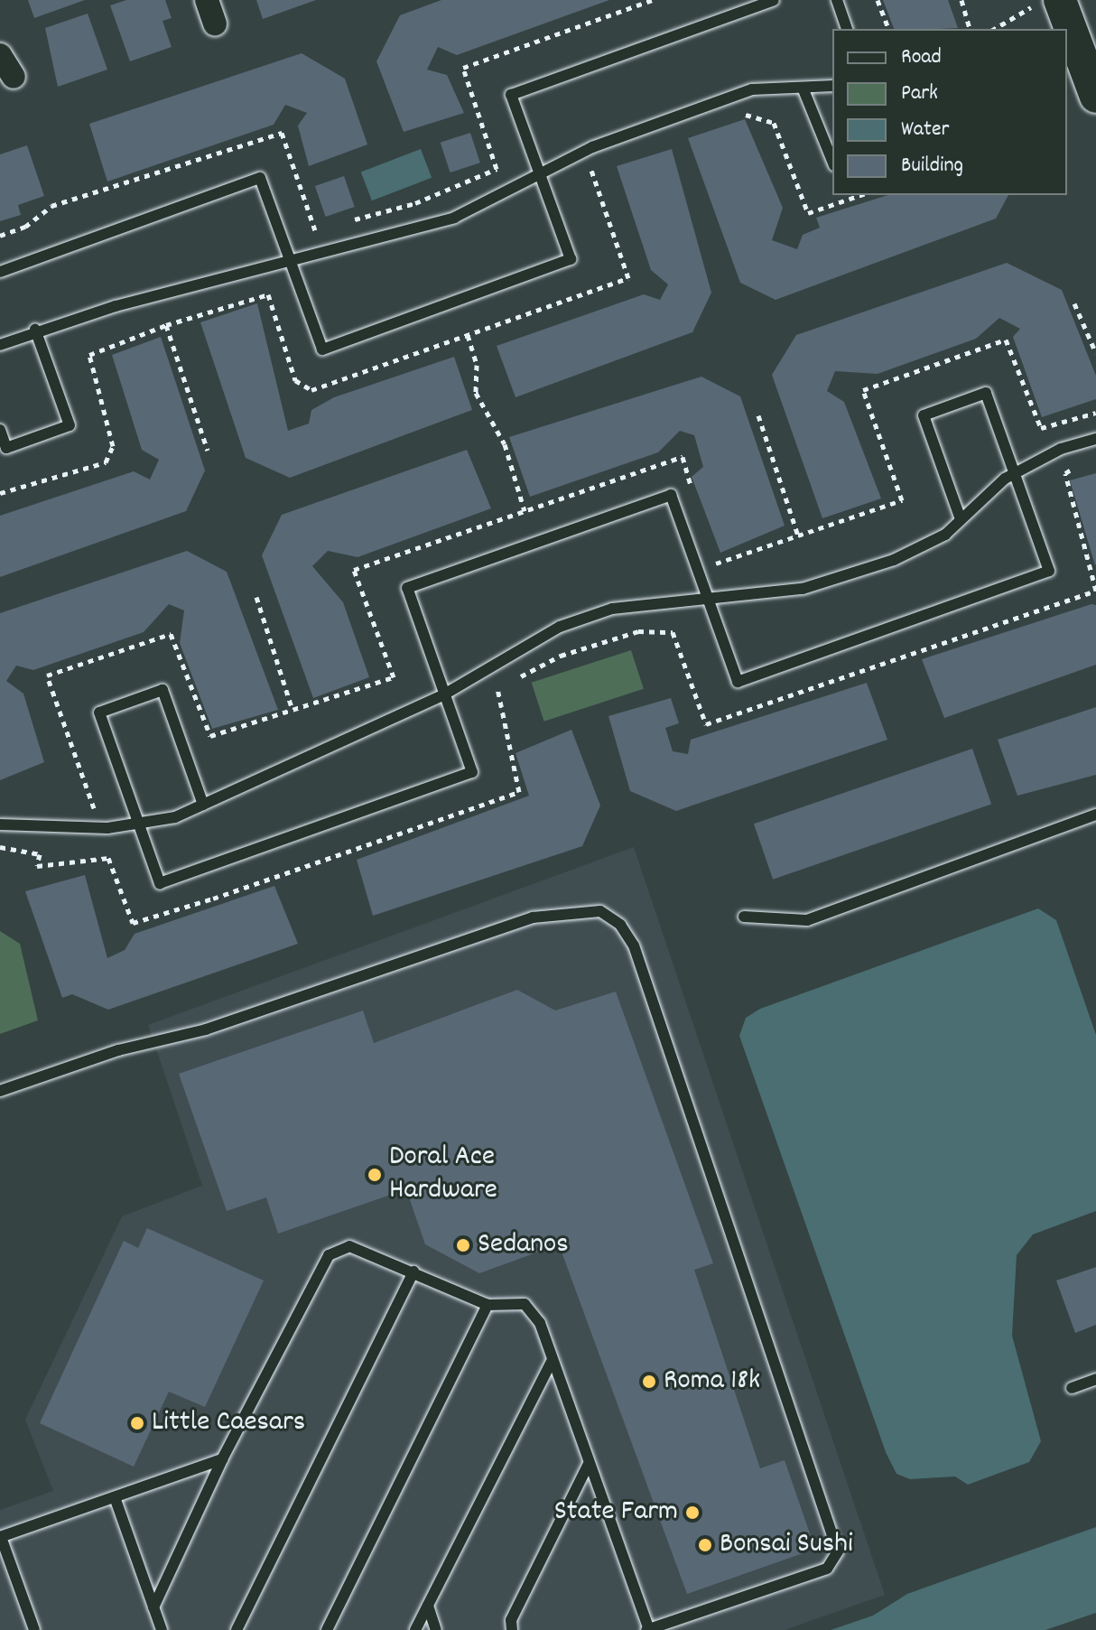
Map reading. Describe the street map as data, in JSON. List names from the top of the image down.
{
  "places": [
    "Doral Ace Hardware",
    "Sedanos",
    "Roma 18k",
    "Little Caesars",
    "State Farm",
    "Bonsai Sushi"
  ],
  "legend": [
    "Road",
    "Park",
    "Water",
    "Building"
  ]
}
